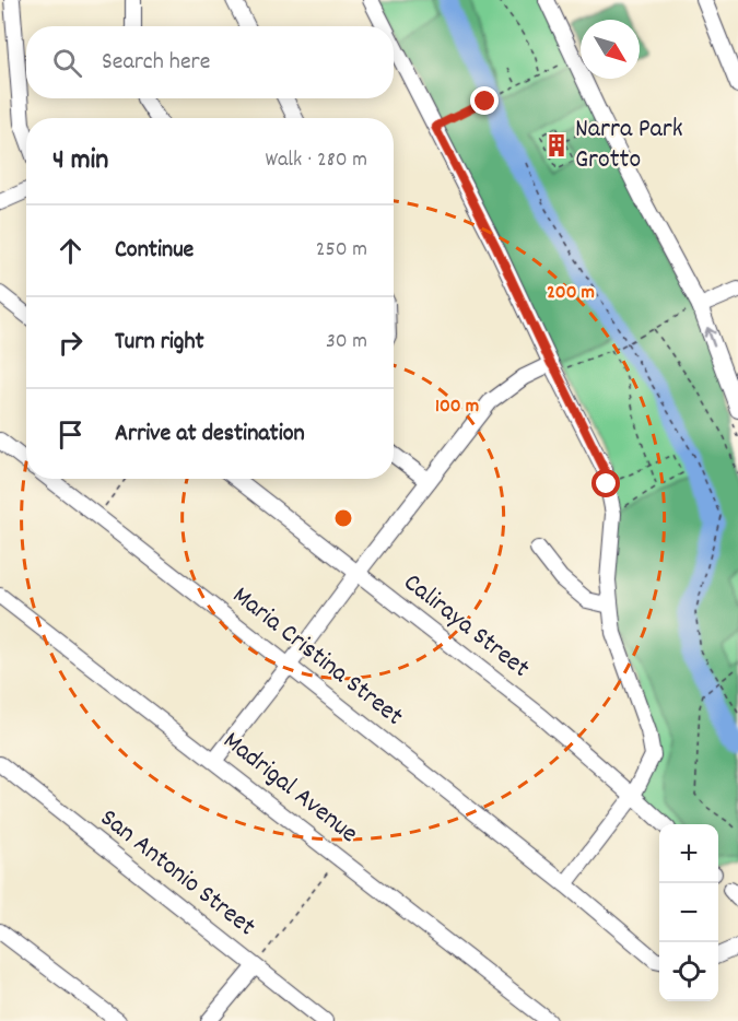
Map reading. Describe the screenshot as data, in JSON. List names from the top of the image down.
{
  "streets": {
    "street": [
      "Caliraya Street",
      "Maria Cristina Street",
      "Madrigal Avenue",
      "San Antonio Street"
    ]
  },
  "places": {
    "building": ["Narra Park Grotto"]
  },
  "north": "bottom right",
  "page": {
    "search": "Search here",
    "heading": ["4 min", "Walk · 280 m"],
    "list": [
      ["Continue", "250 m"],
      ["Turn right", "30 m"],
      "Arrive at destination"
    ],
    "map_buttons": ["+", "−"]
  },
  "rings": ["200 m", "100 m"]
}
